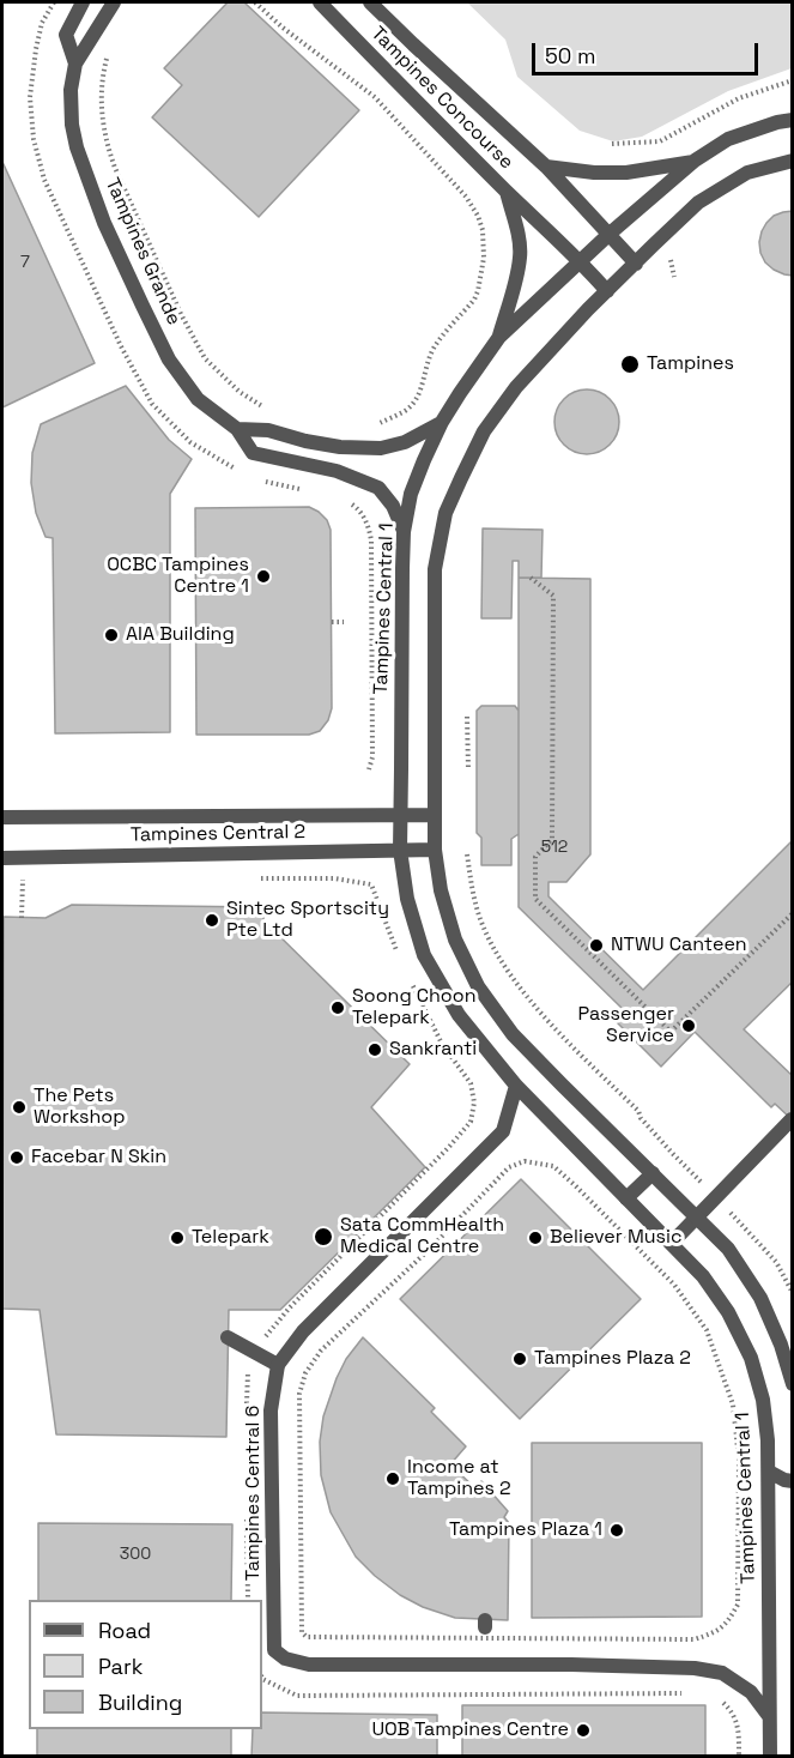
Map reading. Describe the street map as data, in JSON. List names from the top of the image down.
{
  "streets": {
    "street": [
      "Tampines Concourse",
      "Tampines Grande",
      "Tampines Central 1",
      "Tampines Central 2",
      "Tampines Central 6"
    ]
  },
  "crossings": [
    ["Tampines Concourse", "Tampines Central 1"],
    ["Tampines Grande", "Tampines Central 1"],
    ["Tampines Central 1", "Tampines Central 2"],
    ["Tampines Central 1", "Tampines Central 6"]
  ],
  "places": [
    "Tampines",
    "OCBC Tampines Centre 1",
    "AIA Building",
    "Sintec Sportscity Pte Ltd",
    "NTWU Canteen",
    "Soong Choon Telepark",
    "Passenger Service",
    "Sankranti",
    "The Pets Workshop",
    "Facebar N Skin",
    "Sata CommHealth Medical Centre",
    "Telepark",
    "Believer Music",
    "Tampines Plaza 2",
    "Income at Tampines 2",
    "Tampines Plaza 1",
    "UOB Tampines Centre"
  ],
  "house_numbers": ["7", "512", "300"],
  "legend": ["Road", "Park", "Building"],
  "scale_bar": "50 m"
}
